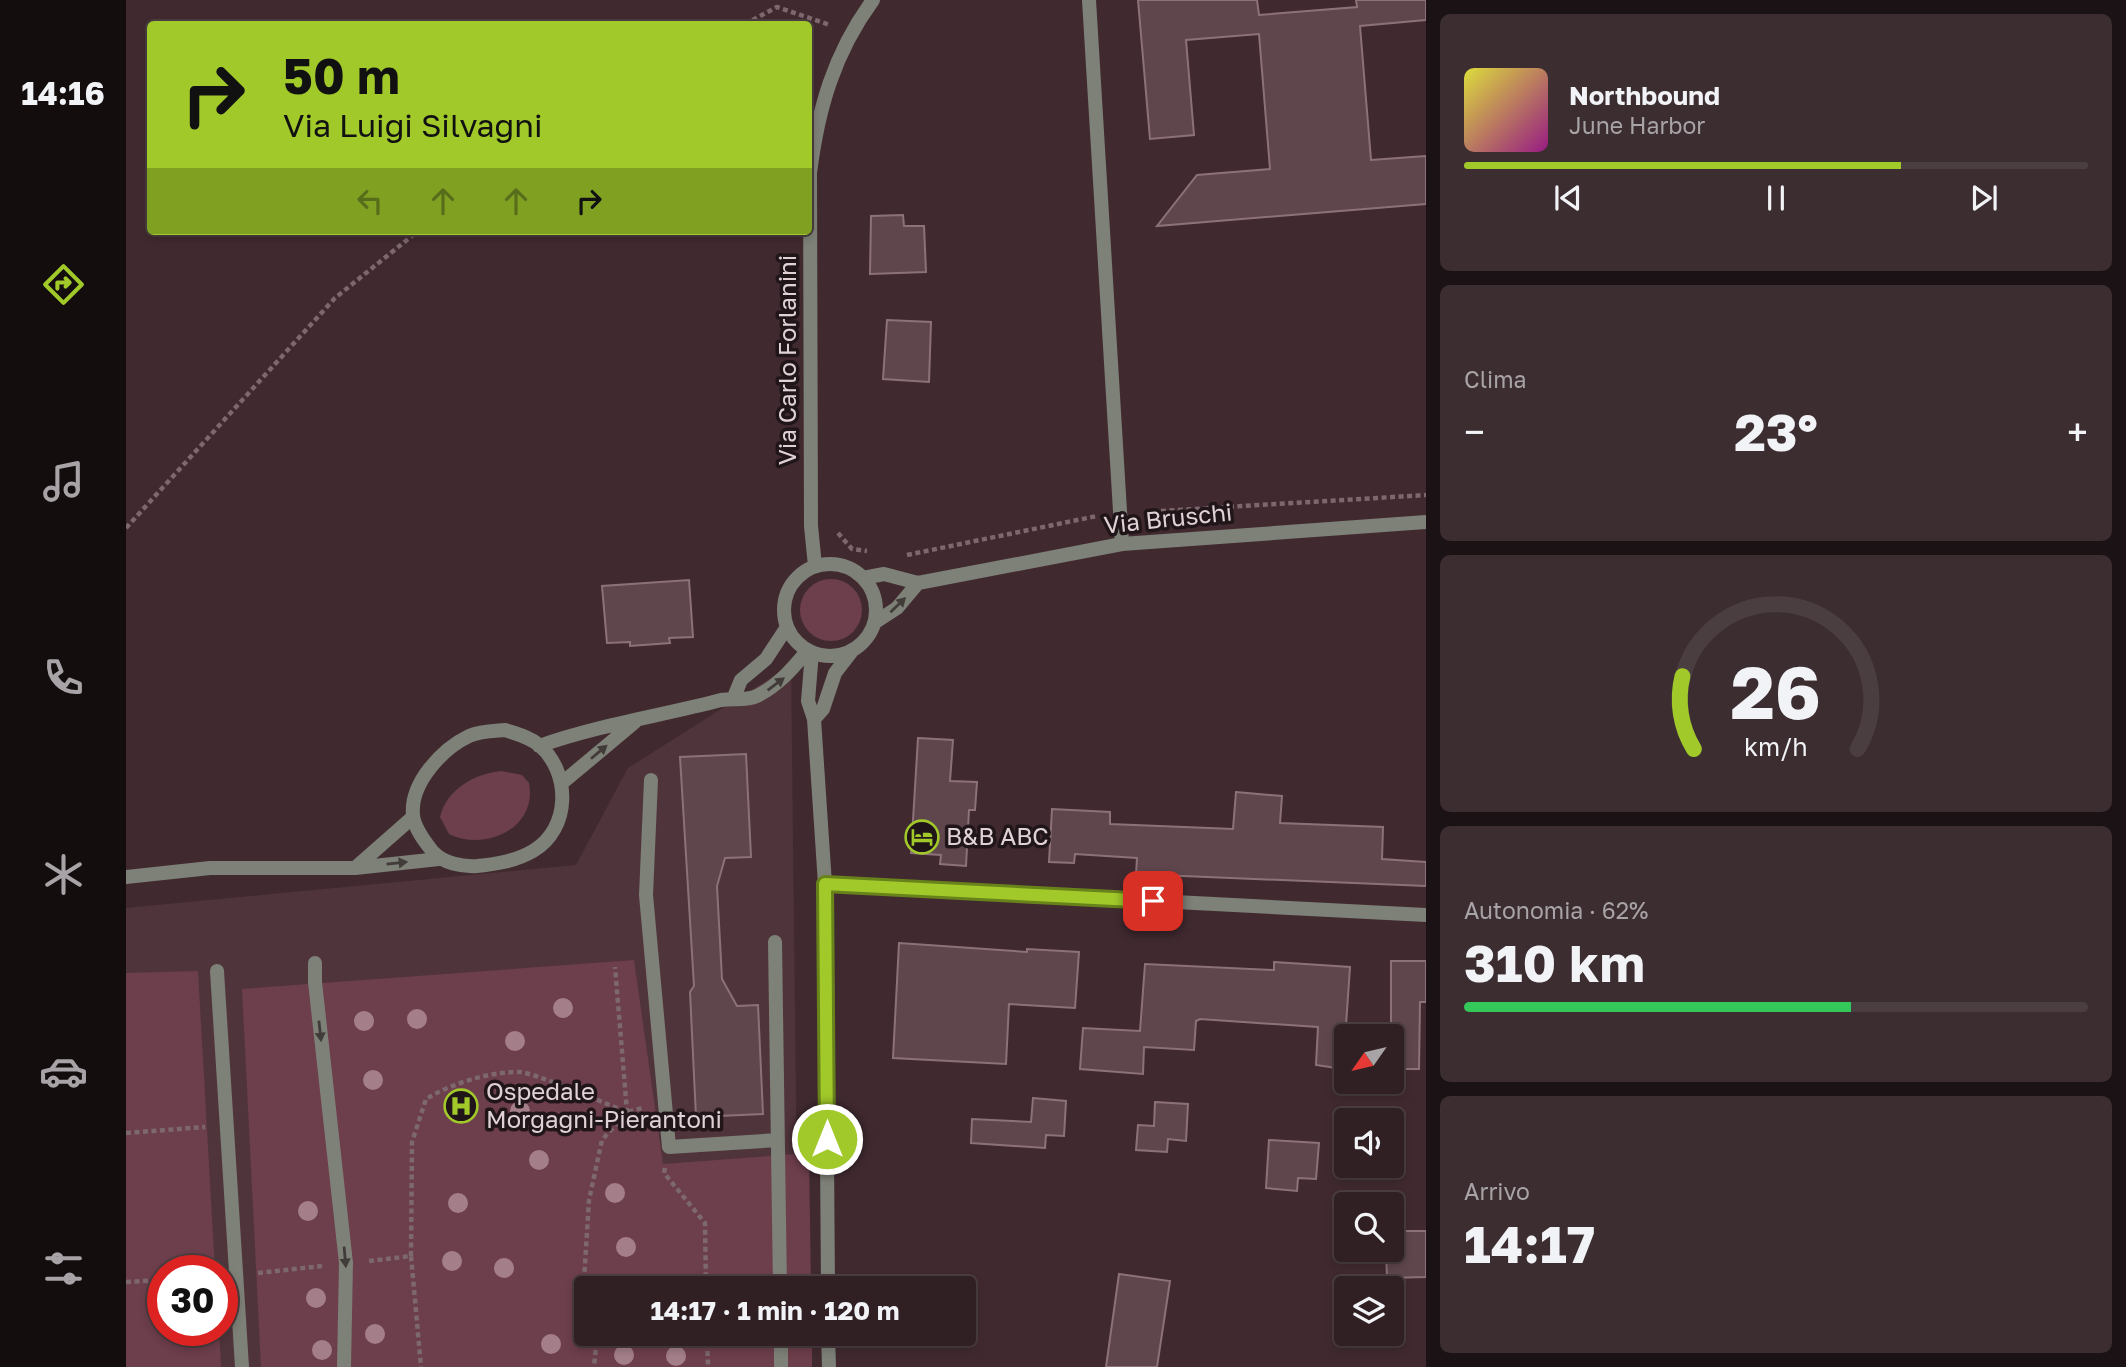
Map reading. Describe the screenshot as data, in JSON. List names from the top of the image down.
{
  "streets": {
    "street": ["Via Carlo Forlanini", "Via Bruschi"]
  },
  "places": {
    "hotel": ["B&B ABC"],
    "hospital": ["Ospedale Morgagni-Pierantoni"]
  },
  "north": "bottom left",
  "page": {
    "tabs": "14:16",
    "turn": ["50 m", "Via Luigi Silvagni"],
    "song": ["Northbound", "June Harbor"],
    "tile": [
      "Clima",
      ["Autonomia · 62%", "310 km"],
      ["Arrivo", "14:17"]
    ],
    "heat": ["−", "23°", "+"],
    "limit": "30",
    "trip": "14:17 · 1 min · 120 m",
    "gauge": ["26", "km/h"]
  }
}
